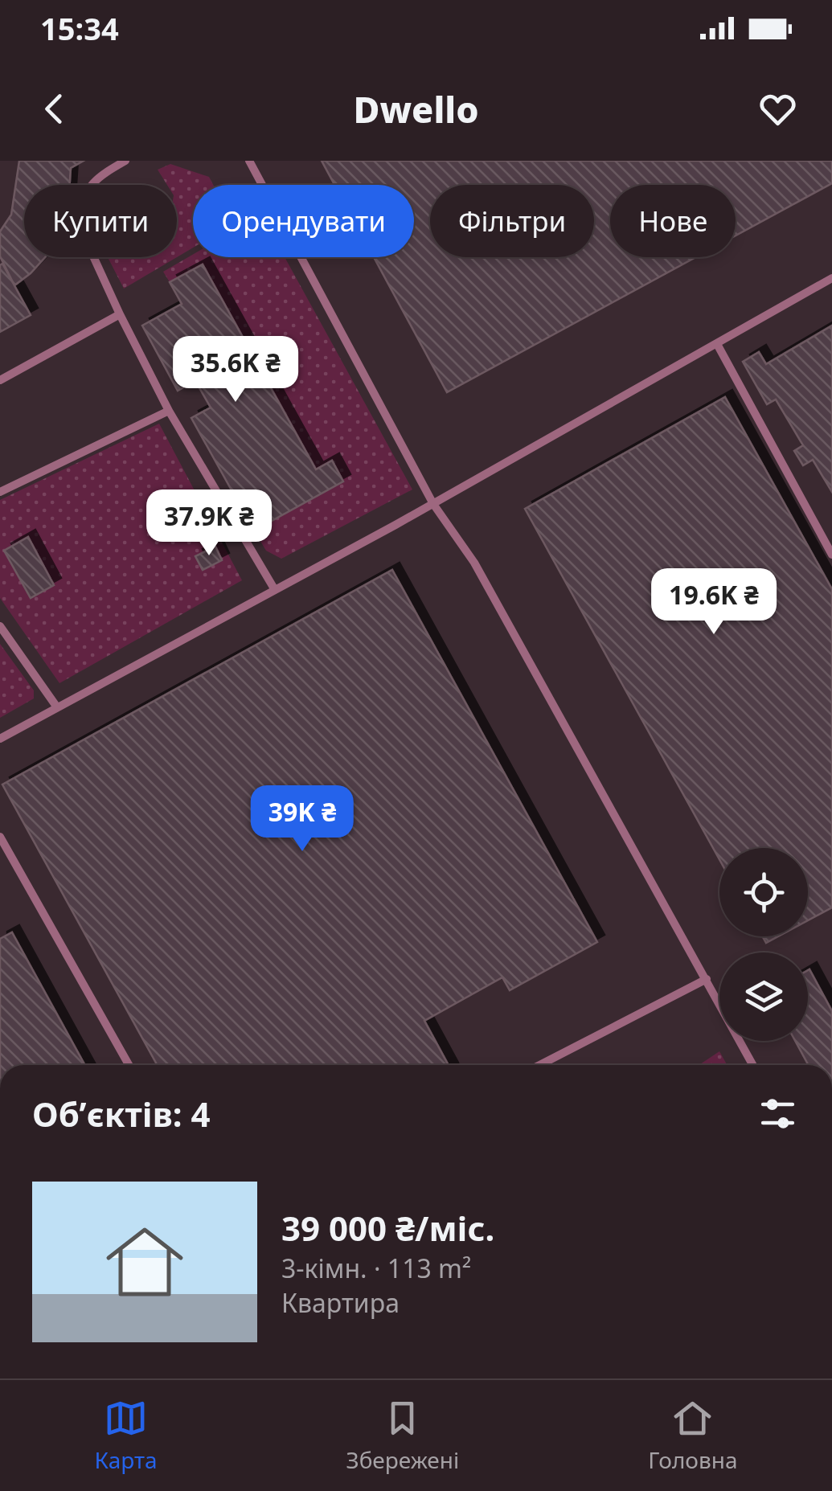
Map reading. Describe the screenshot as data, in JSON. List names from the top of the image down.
{
  "page": {
    "status": "15:34",
    "header": "Dwello",
    "chip": [
      "Купити",
      "Орендувати",
      "Фільтри",
      "Нове"
    ],
    "price": [
      "35.6K ₴",
      "37.9K ₴",
      "19.6K ₴",
      "39K ₴"
    ],
    "heading": "Об’єктів: 4",
    "list": [
      {
        "name": "39 000 ₴/міс.",
        "note": "3-кімн. · 113 m² · Квартира"
      }
    ],
    "tabs": ["Карта", "Збережені", "Головна"]
  }
}
